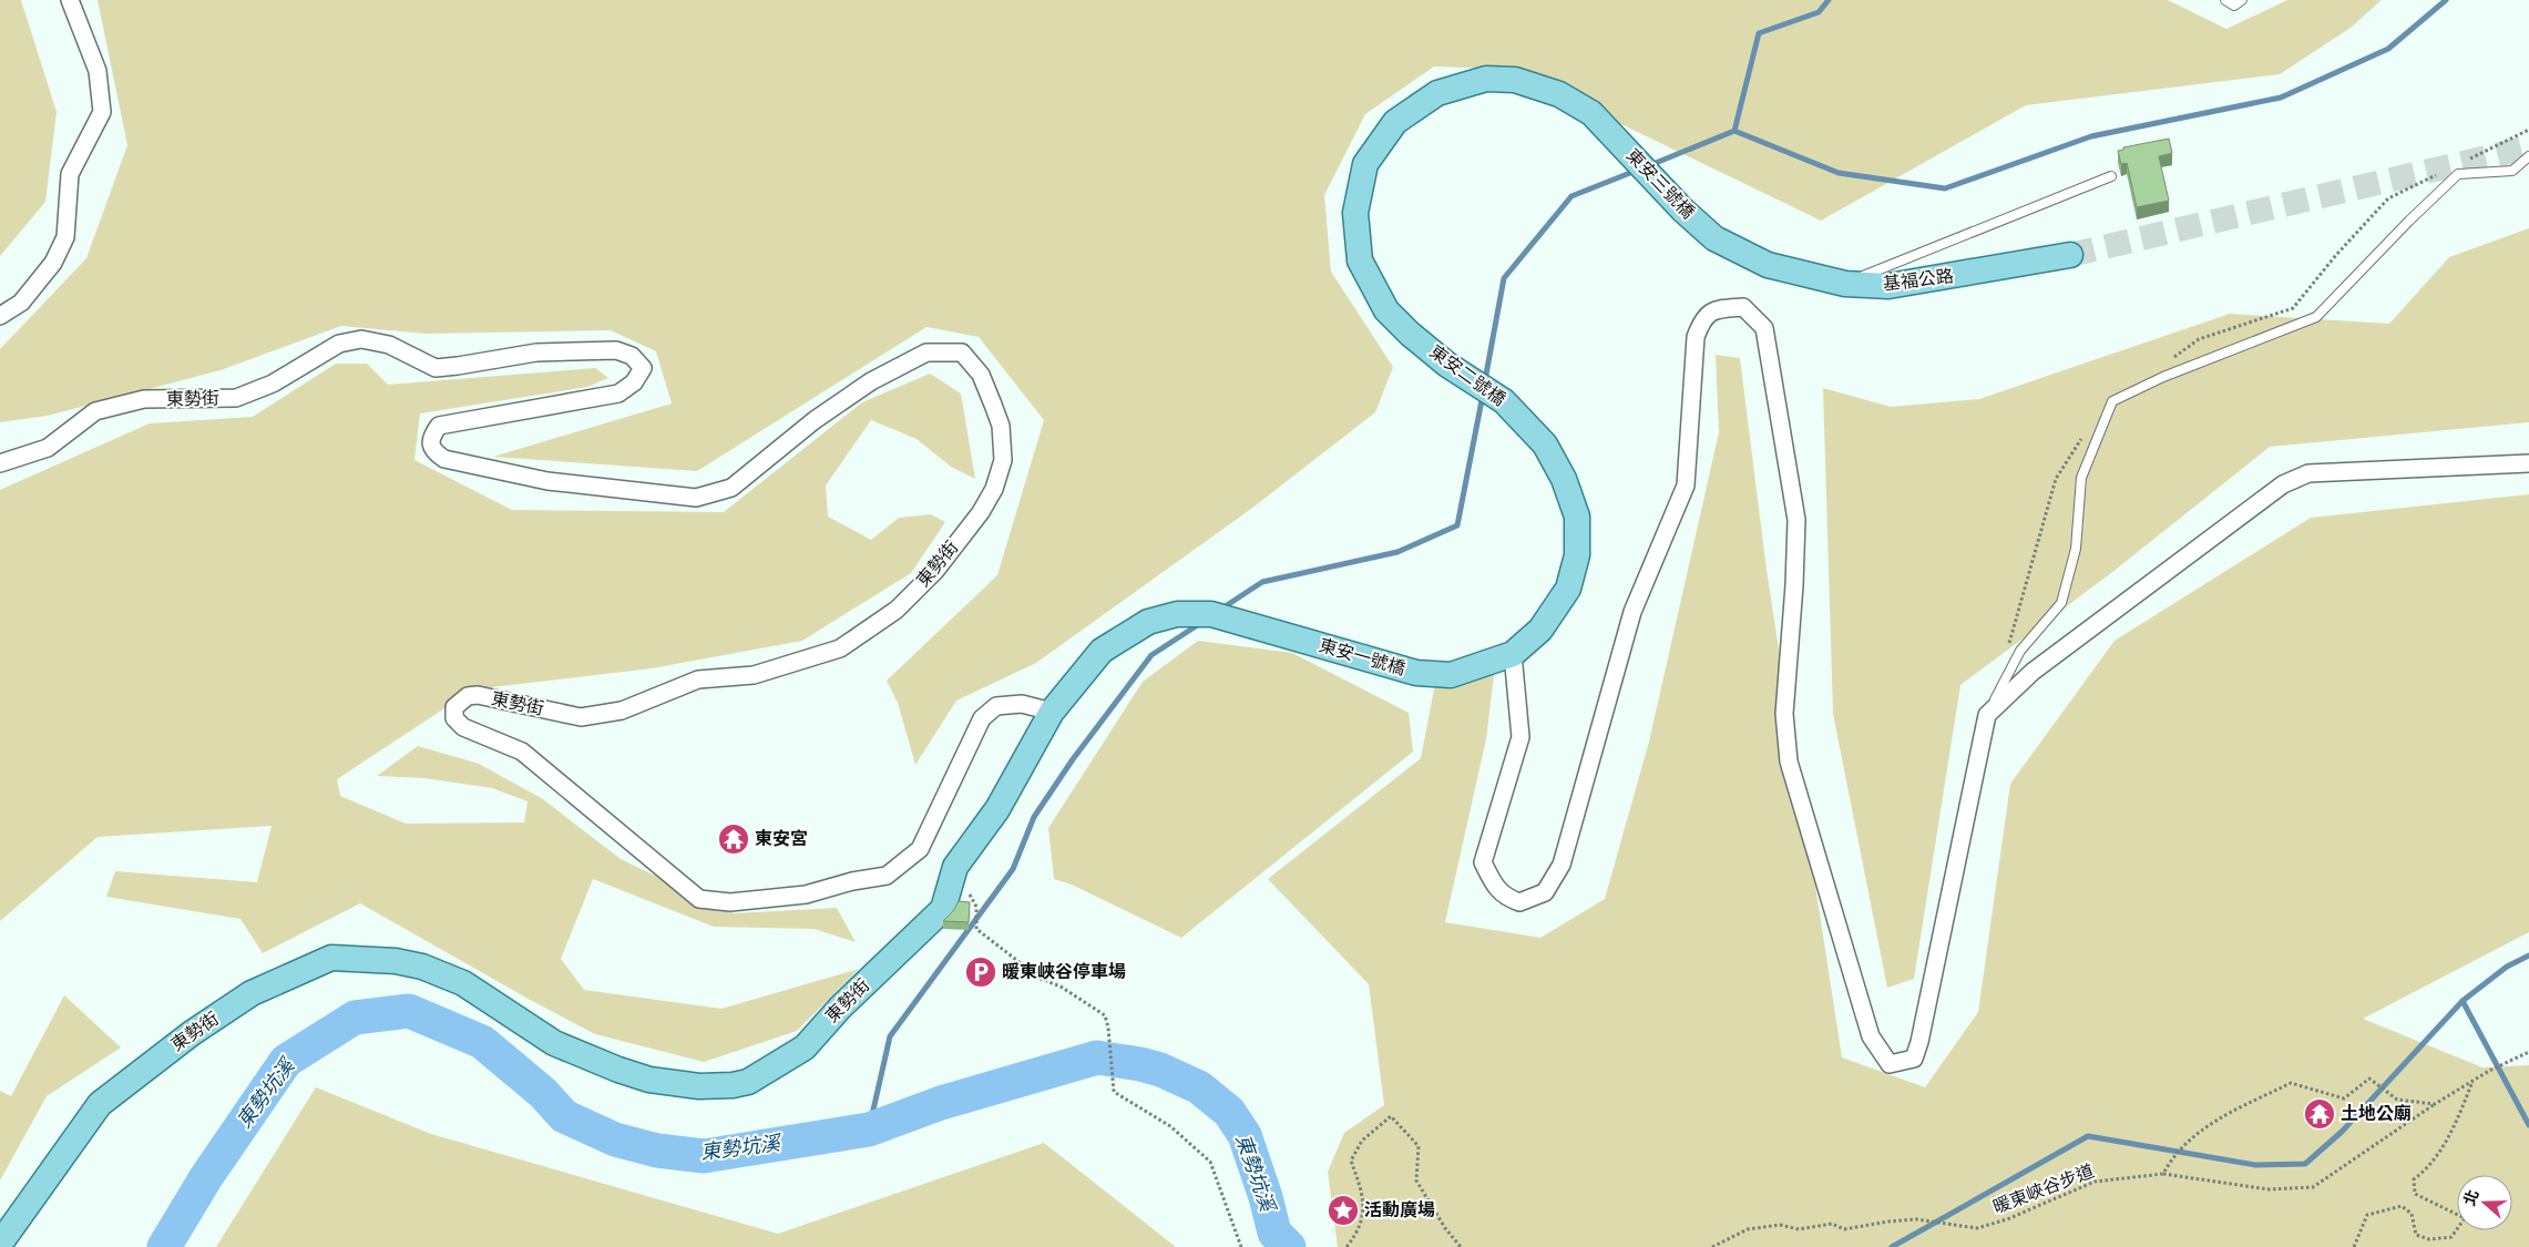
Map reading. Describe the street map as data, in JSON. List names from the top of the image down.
{
  "streets": {
    "main road": [
      "東安三號橋",
      "基福公路",
      "東安二號橋",
      "東勢街",
      "東安一號橋"
    ],
    "path": ["暖東峽谷步道"]
  },
  "crossings": [
    ["東安三號橋", "基福公路"],
    ["東安三號橋", "東安二號橋"],
    ["東安二號橋", "東安一號橋"],
    ["東勢街", "東安一號橋"]
  ],
  "water": ["東勢坑溪"],
  "places": {
    "temple": ["東安宮", "土地公廟"],
    "parking": ["暖東峽谷停車場"],
    "place": ["活動廣場"]
  },
  "north": "left"
}
